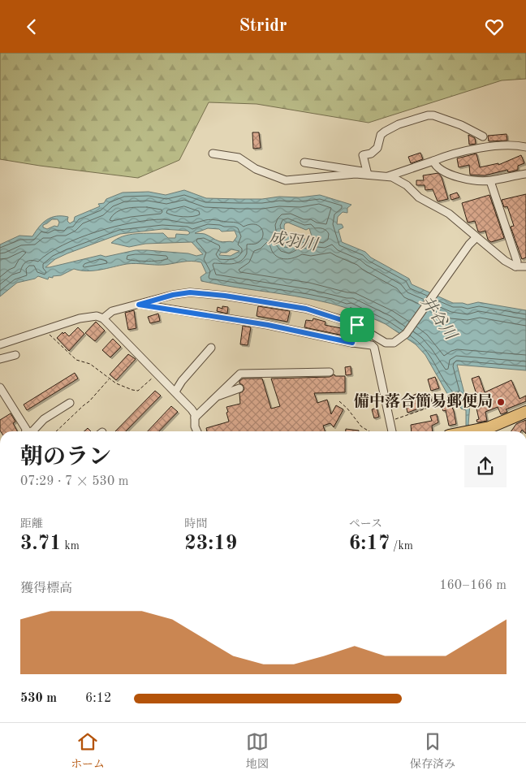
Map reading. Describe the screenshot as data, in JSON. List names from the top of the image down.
{
  "water": ["成羽川", "井谷川"],
  "places": ["備中落合簡易郵便局"],
  "page": {
    "header": "Stridr",
    "heading": ["朝のラン", "07:29 · 7 × 530 m"],
    "stats": [
      ["距離", "3.71 km"],
      ["時間", "23:19"],
      ["ペース", "6:17 /km"]
    ],
    "chart": ["獲得標高", "160–166 m"],
    "list": [
      {
        "name": "530 m",
        "note": "6:12"
      }
    ],
    "tabs": ["ホーム", "地図", "保存済み"]
  }
}
